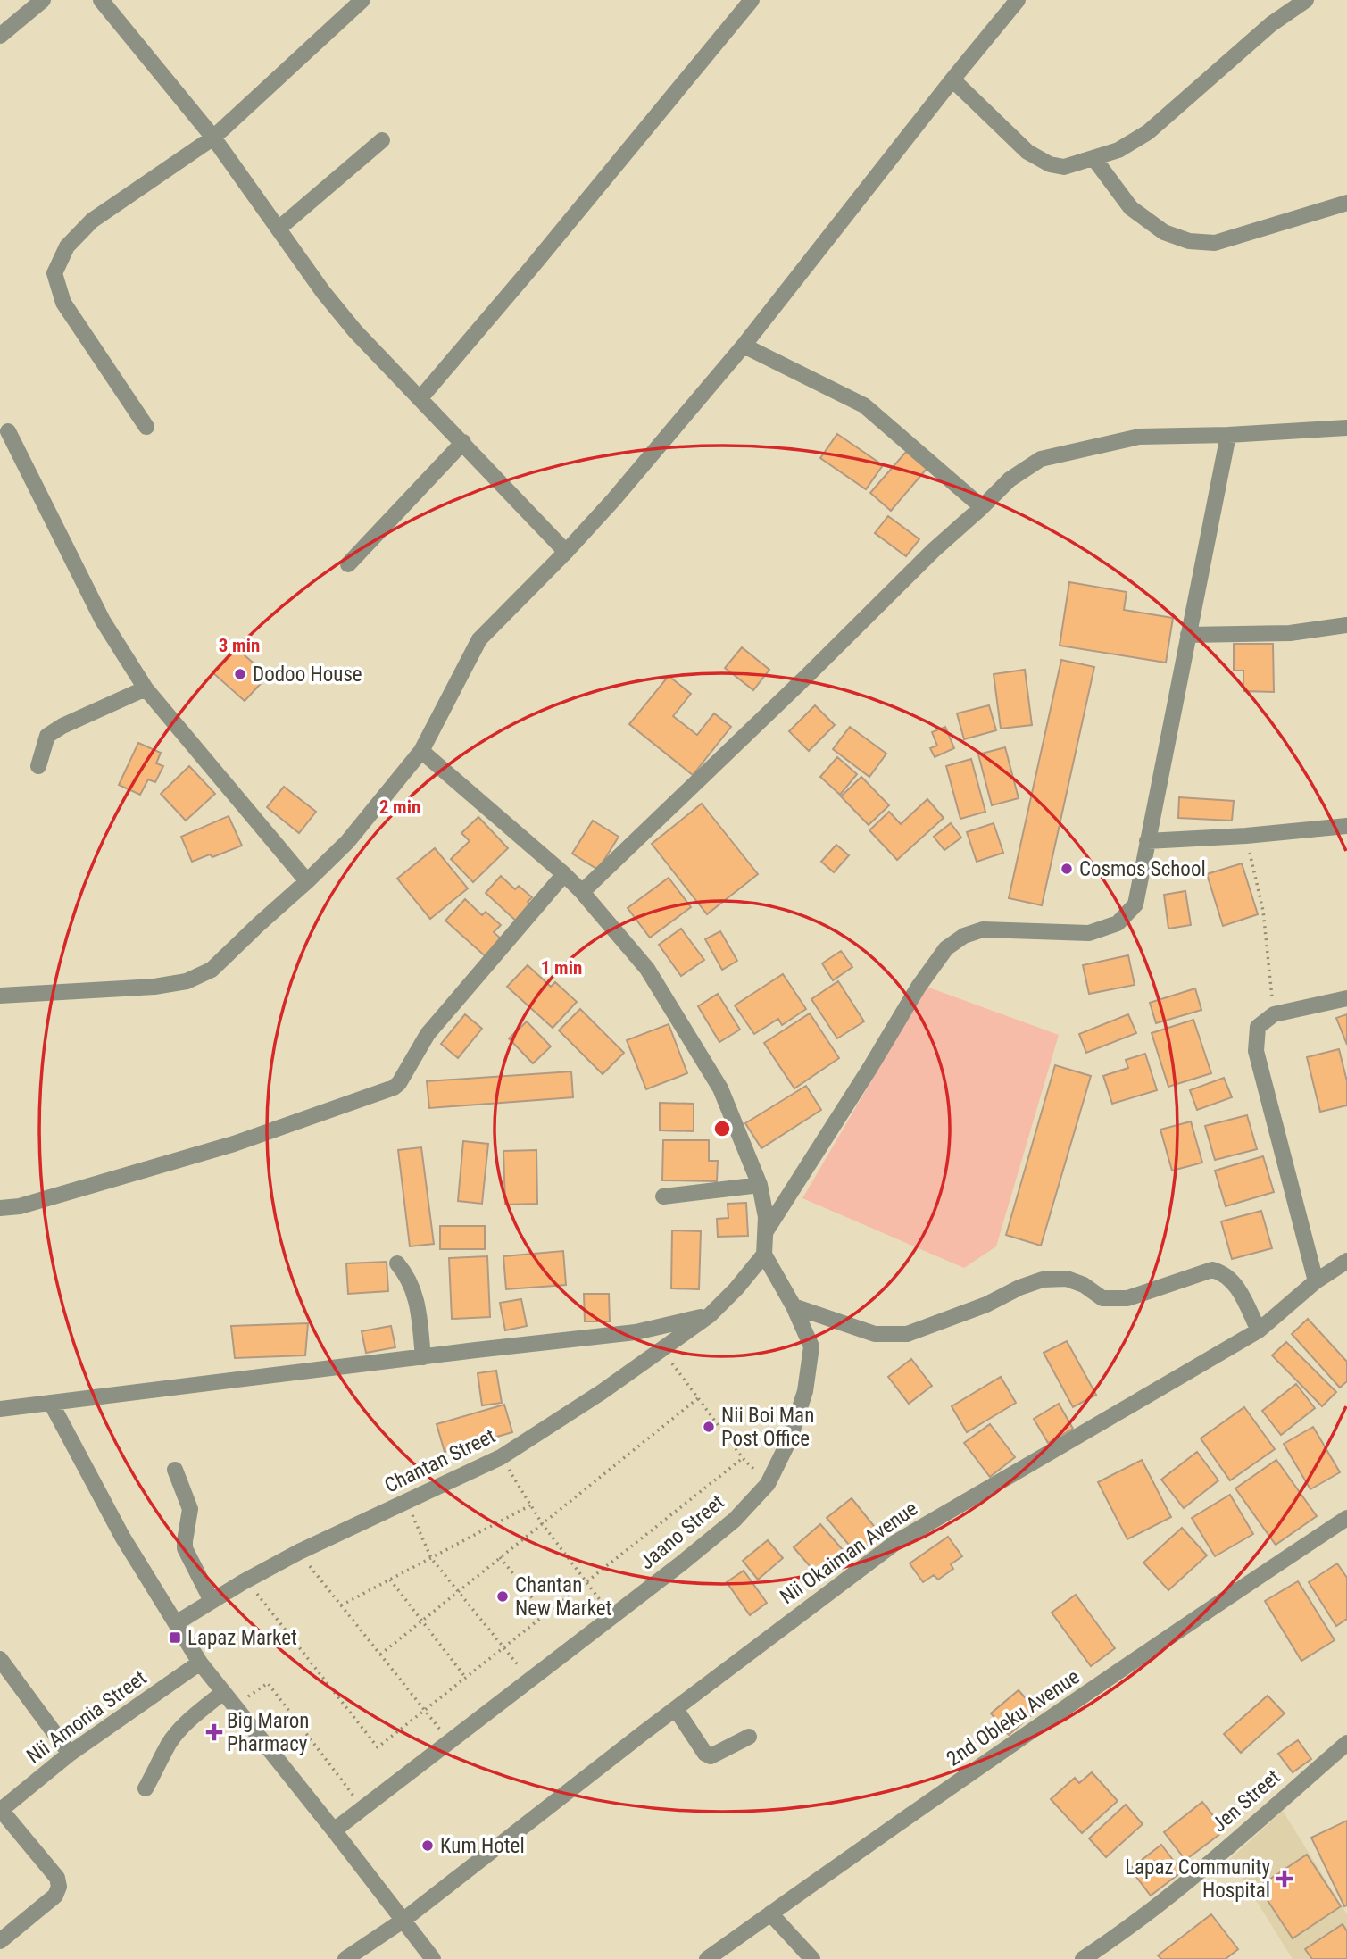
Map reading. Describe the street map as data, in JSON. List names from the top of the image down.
{
  "streets": {
    "street": [
      "Chantan Street",
      "Jaano Street",
      "Nii Okaiman Avenue",
      "Nii Amonia Street",
      "2nd Obleku Avenue",
      "Jen Street"
    ]
  },
  "crossings": [
    ["Chantan Street", "Jaano Street"]
  ],
  "places": {
    "other": [
      "Dodoo House",
      "Cosmos School",
      "Nii Boi Man Post Office",
      "Chantan New Market",
      "Kum Hotel"
    ],
    "transit": ["Lapaz Market"],
    "health": ["Big Maron Pharmacy", "Lapaz Community Hospital"]
  },
  "rings": ["3 min", "2 min", "1 min"]
}
